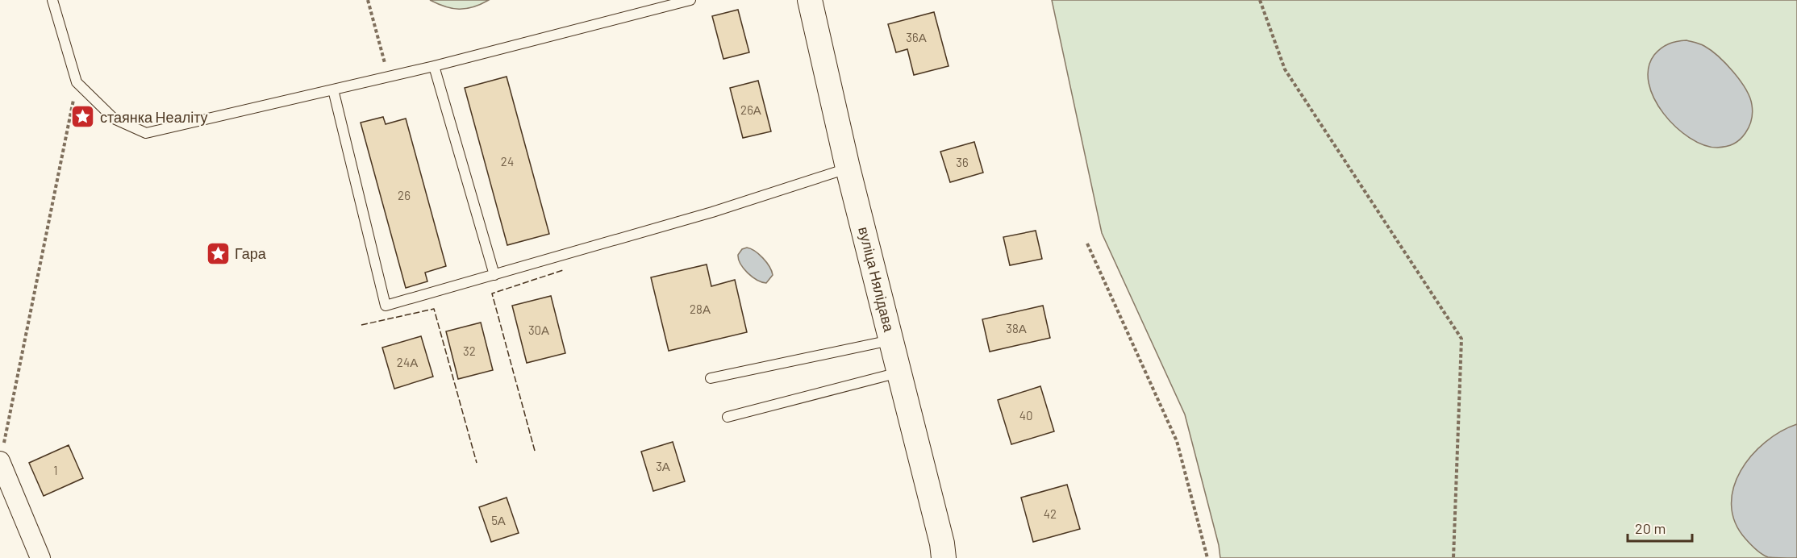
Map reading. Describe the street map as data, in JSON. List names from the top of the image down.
{
  "streets": {
    "street": ["вуліца Нялідава"]
  },
  "places": {
    "place": ["стаянка Неаліту", "Гара"]
  },
  "house_numbers": [
    "36А",
    "26А",
    "24",
    "36",
    "26",
    "28А",
    "38А",
    "30А",
    "32",
    "24А",
    "40",
    "3А",
    "1",
    "42",
    "5А"
  ],
  "scale_bar": "20 m"
}
